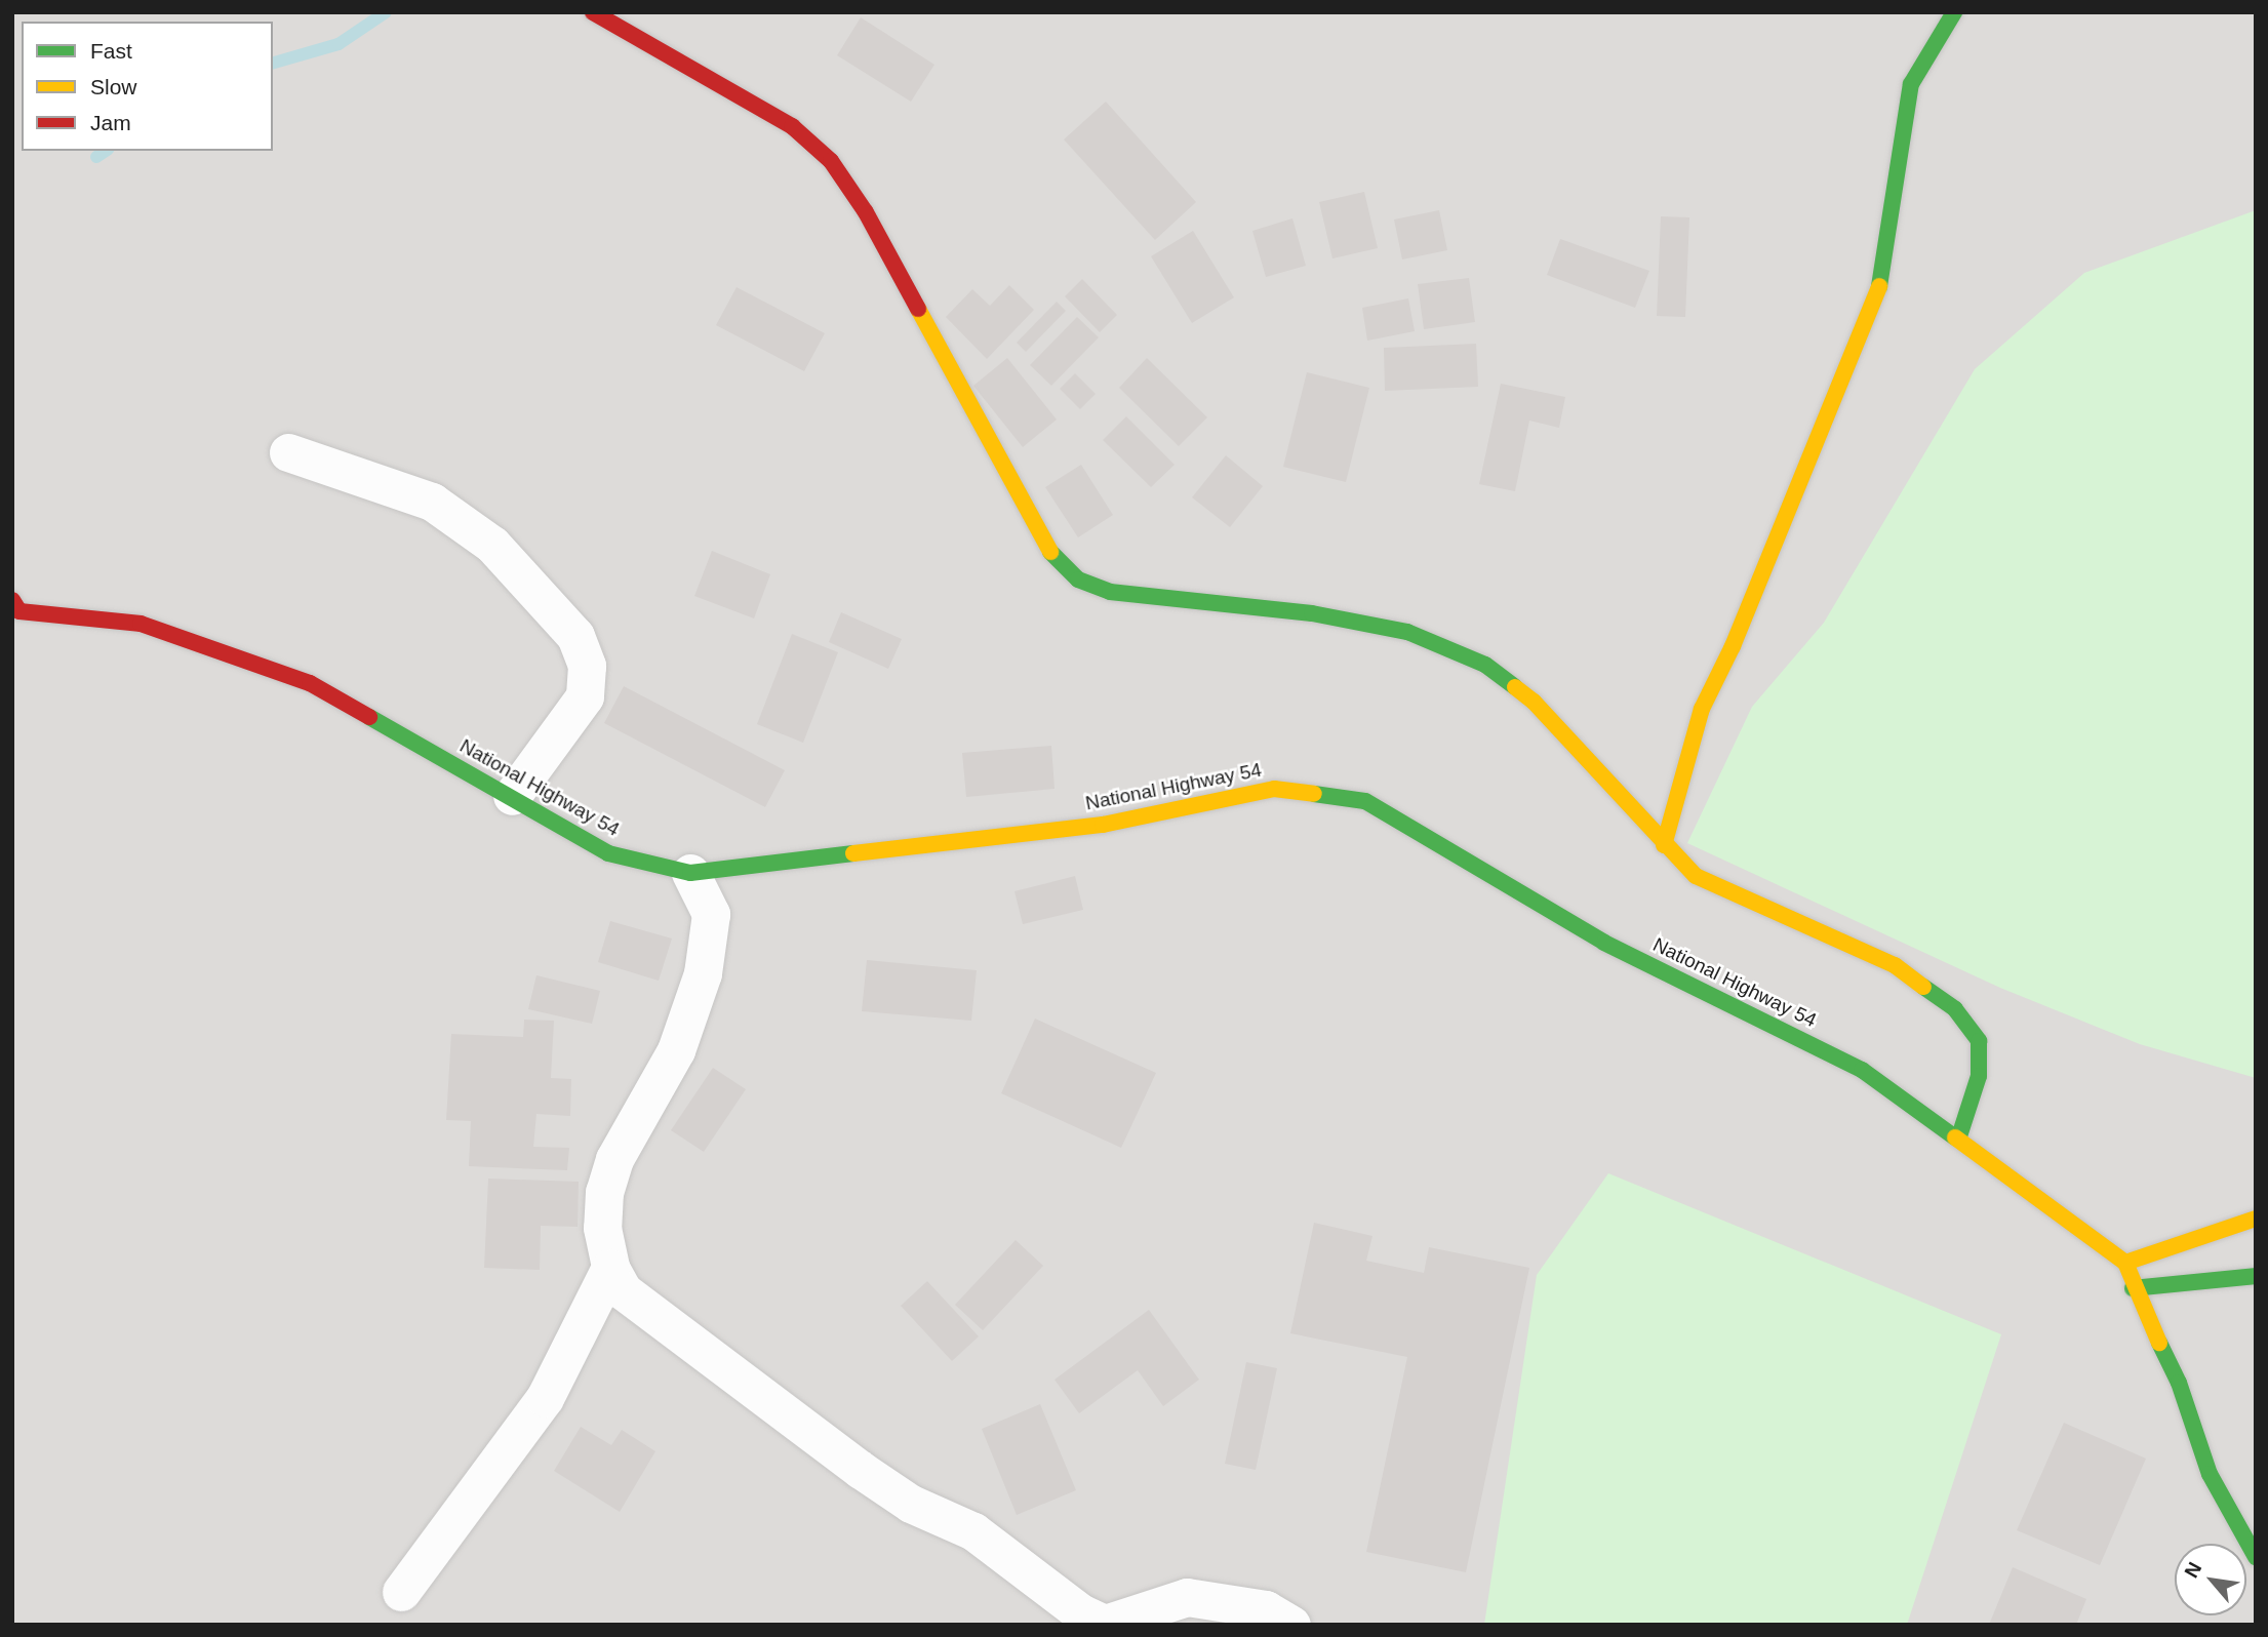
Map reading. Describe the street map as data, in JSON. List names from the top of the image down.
{
  "streets": {
    "main road": ["National Highway 54"]
  },
  "legend": ["Fast", "Slow", "Jam"],
  "north": "top left"
}
